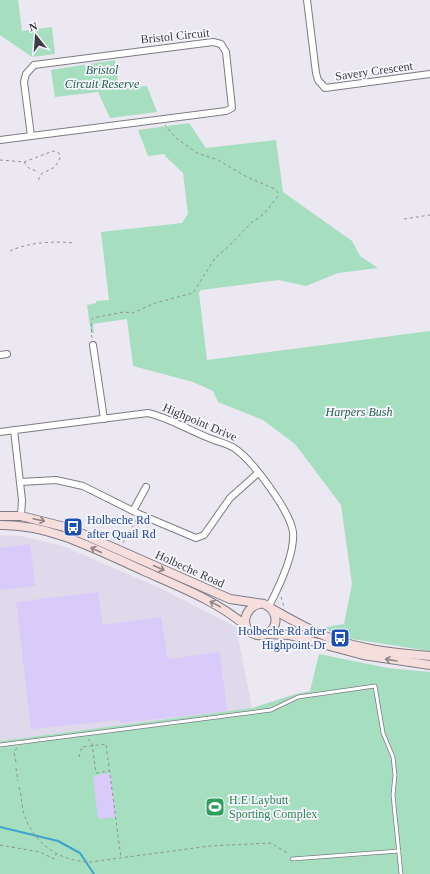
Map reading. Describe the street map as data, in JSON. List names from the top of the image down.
{
  "streets": {
    "street": [
      "Bristol Circuit",
      "Savery Crescent",
      "Highpoint Drive",
      "Holbeche Road"
    ]
  },
  "crossings": [
    ["Highpoint Drive", "Holbeche Road"]
  ],
  "parks": ["Bristol Circuit Reserve", "Harpers Bush"],
  "places": {
    "bus stop": ["Holbeche Rd after Quail Rd", "Holbeche Rd after Highpoint Dr"],
    "sports": ["H.E Laybutt Sporting Complex"]
  },
  "north": "top"
}
